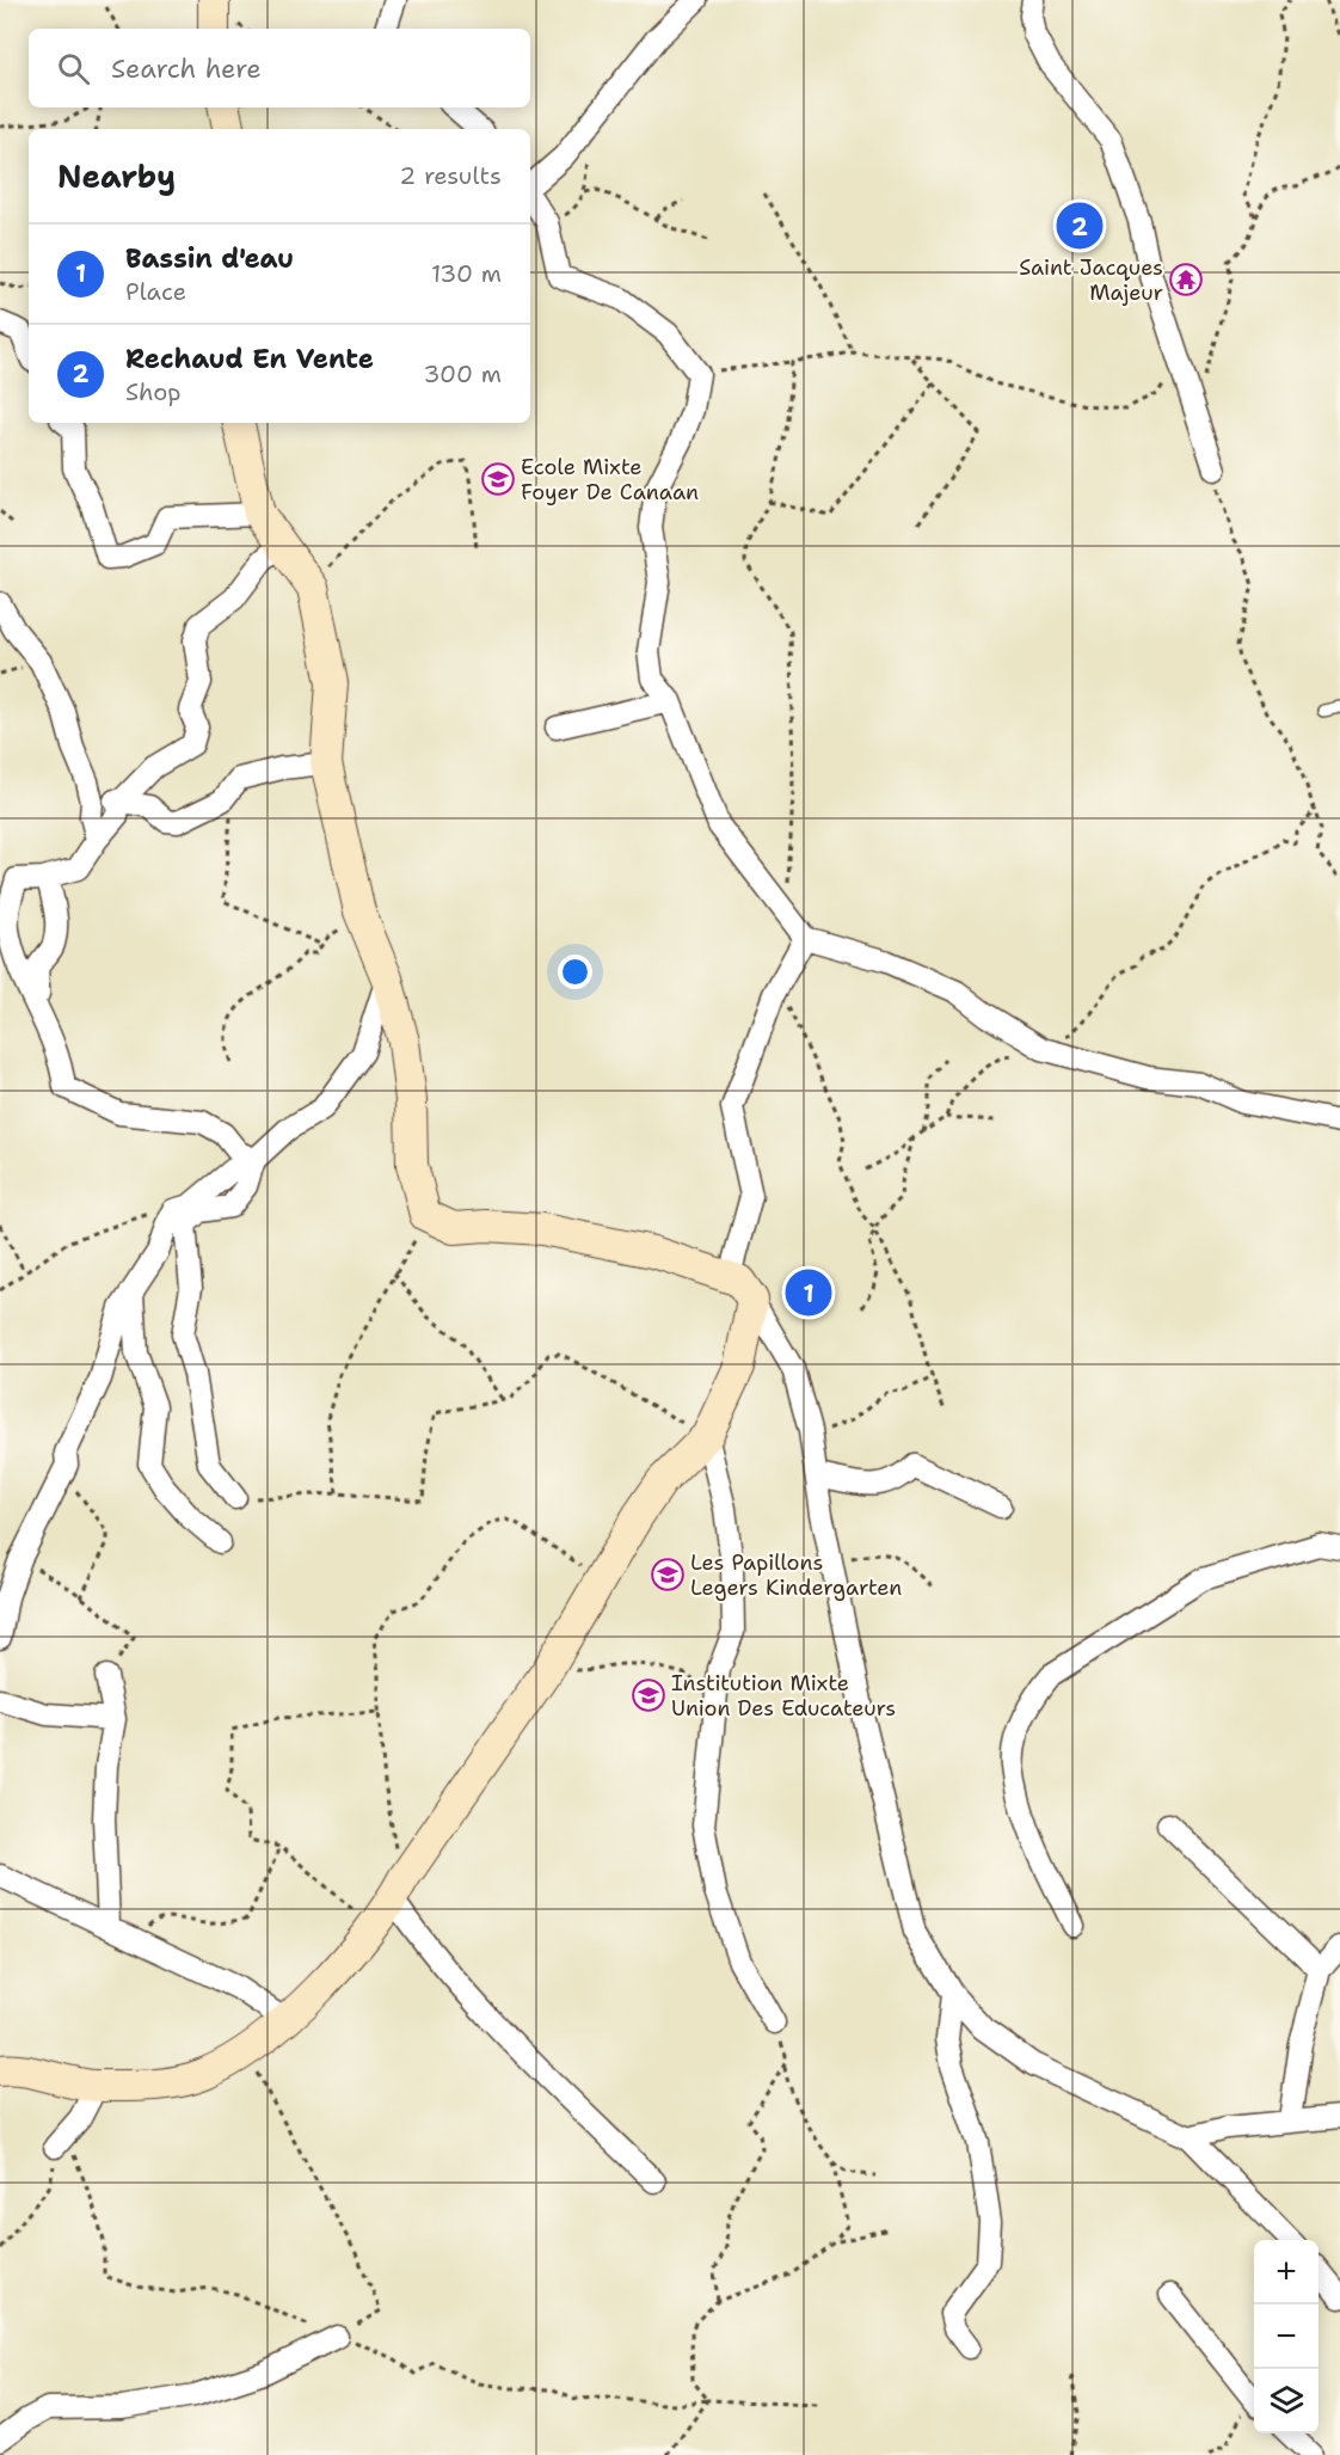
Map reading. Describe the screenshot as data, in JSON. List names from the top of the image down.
{
  "places": {
    "temple": ["Saint Jacques Majeur"],
    "school or university": ["Ecole Mixte Foyer De Canaan", "Les Papillons Legers Kindergarten", "Institution Mixte Union Des Educateurs"]
  },
  "page": {
    "search": "Search here",
    "heading": ["Nearby", "2 results"],
    "pins": ["2", "1"],
    "list": [
      {
        "mark": "1",
        "name": "Bassin d'eau",
        "note": "Place",
        "value": "130 m"
      },
      {
        "mark": "2",
        "name": "Rechaud En Vente",
        "note": "Shop",
        "value": "300 m"
      }
    ],
    "map_buttons": ["+", "−"]
  }
}
